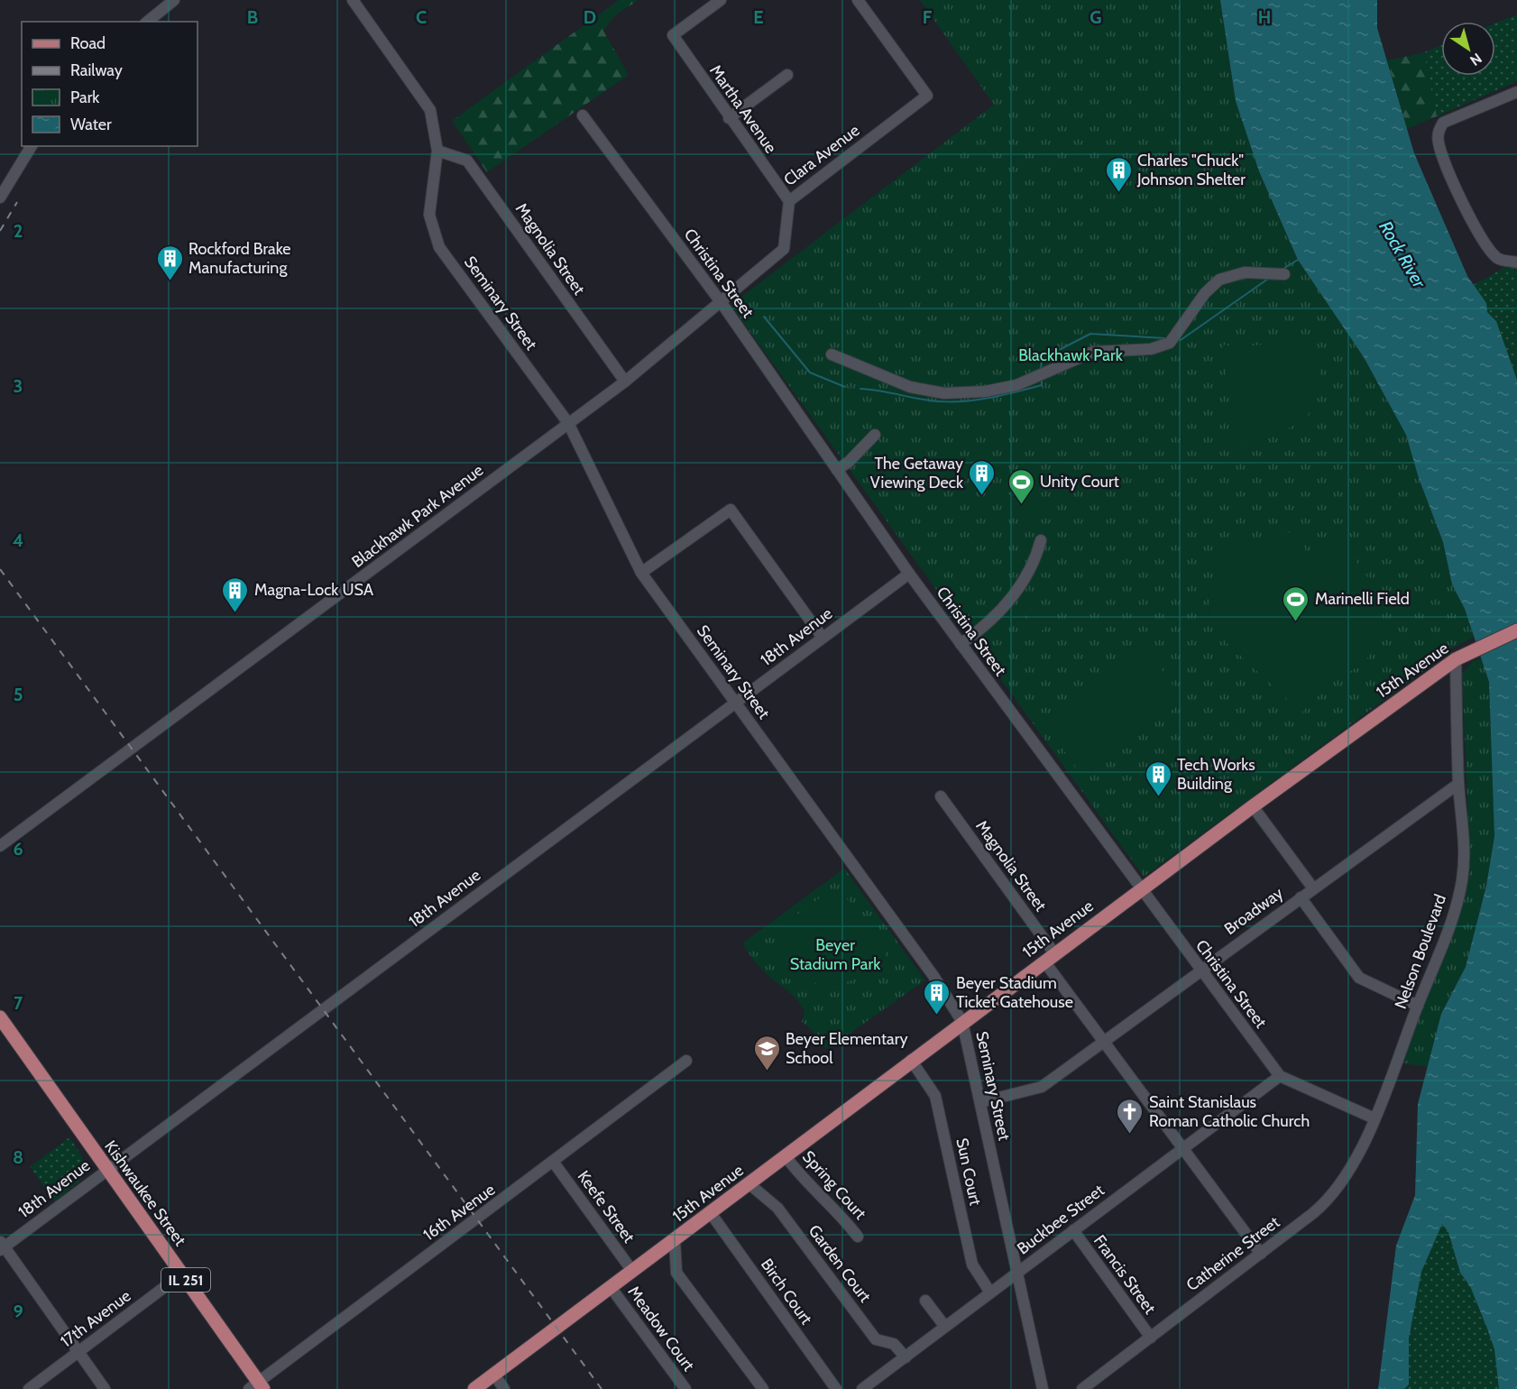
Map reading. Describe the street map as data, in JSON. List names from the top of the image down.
{
  "streets": {
    "main road": ["15th Avenue", "Kishwaukee Street", "IL 251"],
    "street": [
      "Martha Avenue",
      "Clara Avenue",
      "Magnolia Street",
      "Christina Street",
      "Seminary Street",
      "Blackhawk Park Avenue",
      "18th Avenue",
      "Broadway",
      "Nelson Boulevard",
      "Sun Court",
      "Spring Court",
      "Keefe Street",
      "16th Avenue",
      "Buckbee Street",
      "Catherine Street",
      "Garden Court",
      "Francis Street",
      "Birch Court",
      "17th Avenue",
      "Meadow Court"
    ]
  },
  "crossings": [
    ["Martha Avenue", "Clara Avenue"],
    ["Clara Avenue", "Christina Street"],
    ["Clara Avenue", "Blackhawk Park Avenue"],
    ["Magnolia Street", "Seminary Street"],
    ["Magnolia Street", "Blackhawk Park Avenue"],
    ["Magnolia Street", "15th Avenue"],
    ["Magnolia Street", "Broadway"],
    ["Magnolia Street", "Buckbee Street"],
    ["Magnolia Street", "Catherine Street"],
    ["Christina Street", "Blackhawk Park Avenue"],
    ["Christina Street", "18th Avenue"],
    ["Christina Street", "15th Avenue"],
    ["Christina Street", "Broadway"],
    ["Christina Street", "Nelson Boulevard"],
    ["Christina Street", "Buckbee Street"],
    ["Christina Street", "Catherine Street"],
    ["Seminary Street", "Blackhawk Park Avenue"],
    ["Seminary Street", "18th Avenue"],
    ["Seminary Street", "15th Avenue"],
    ["Seminary Street", "Broadway"],
    ["Seminary Street", "Buckbee Street"],
    ["18th Avenue", "Kishwaukee Street"],
    ["15th Avenue", "Nelson Boulevard"],
    ["15th Avenue", "Sun Court"],
    ["15th Avenue", "Spring Court"],
    ["15th Avenue", "Keefe Street"],
    ["15th Avenue", "Garden Court"],
    ["15th Avenue", "Birch Court"],
    ["15th Avenue", "Meadow Court"],
    ["Broadway", "Nelson Boulevard"],
    ["Nelson Boulevard", "Catherine Street"],
    ["Sun Court", "Buckbee Street"],
    ["Kishwaukee Street", "16th Avenue"],
    ["Kishwaukee Street", "17th Avenue"],
    ["Keefe Street", "16th Avenue"],
    ["Buckbee Street", "Garden Court"],
    ["Buckbee Street", "Francis Street"],
    ["Catherine Street", "Francis Street"]
  ],
  "water": ["Rock River"],
  "parks": ["Blackhawk Park", "Beyer Stadium Park"],
  "places": {
    "building": [
      "Charles \"Chuck\" Johnson Shelter",
      "Rockford Brake Manufacturing",
      "The Getaway Viewing Deck",
      "Magna-Lock USA",
      "Tech Works Building",
      "Beyer Stadium Ticket Gatehouse"
    ],
    "sports": ["Unity Court", "Marinelli Field"],
    "school or university": ["Beyer Elementary School"],
    "church": ["Saint Stanislaus Roman Catholic Church"]
  },
  "legend": [
    "Road",
    "Railway",
    "Park",
    "Water"
  ],
  "north": "bottom right",
  "grid": {
    "columns": [
      "B",
      "C",
      "D",
      "E",
      "F",
      "G",
      "H"
    ],
    "rows": [
      "2",
      "3",
      "4",
      "5",
      "6",
      "7",
      "8",
      "9"
    ]
  }
}
